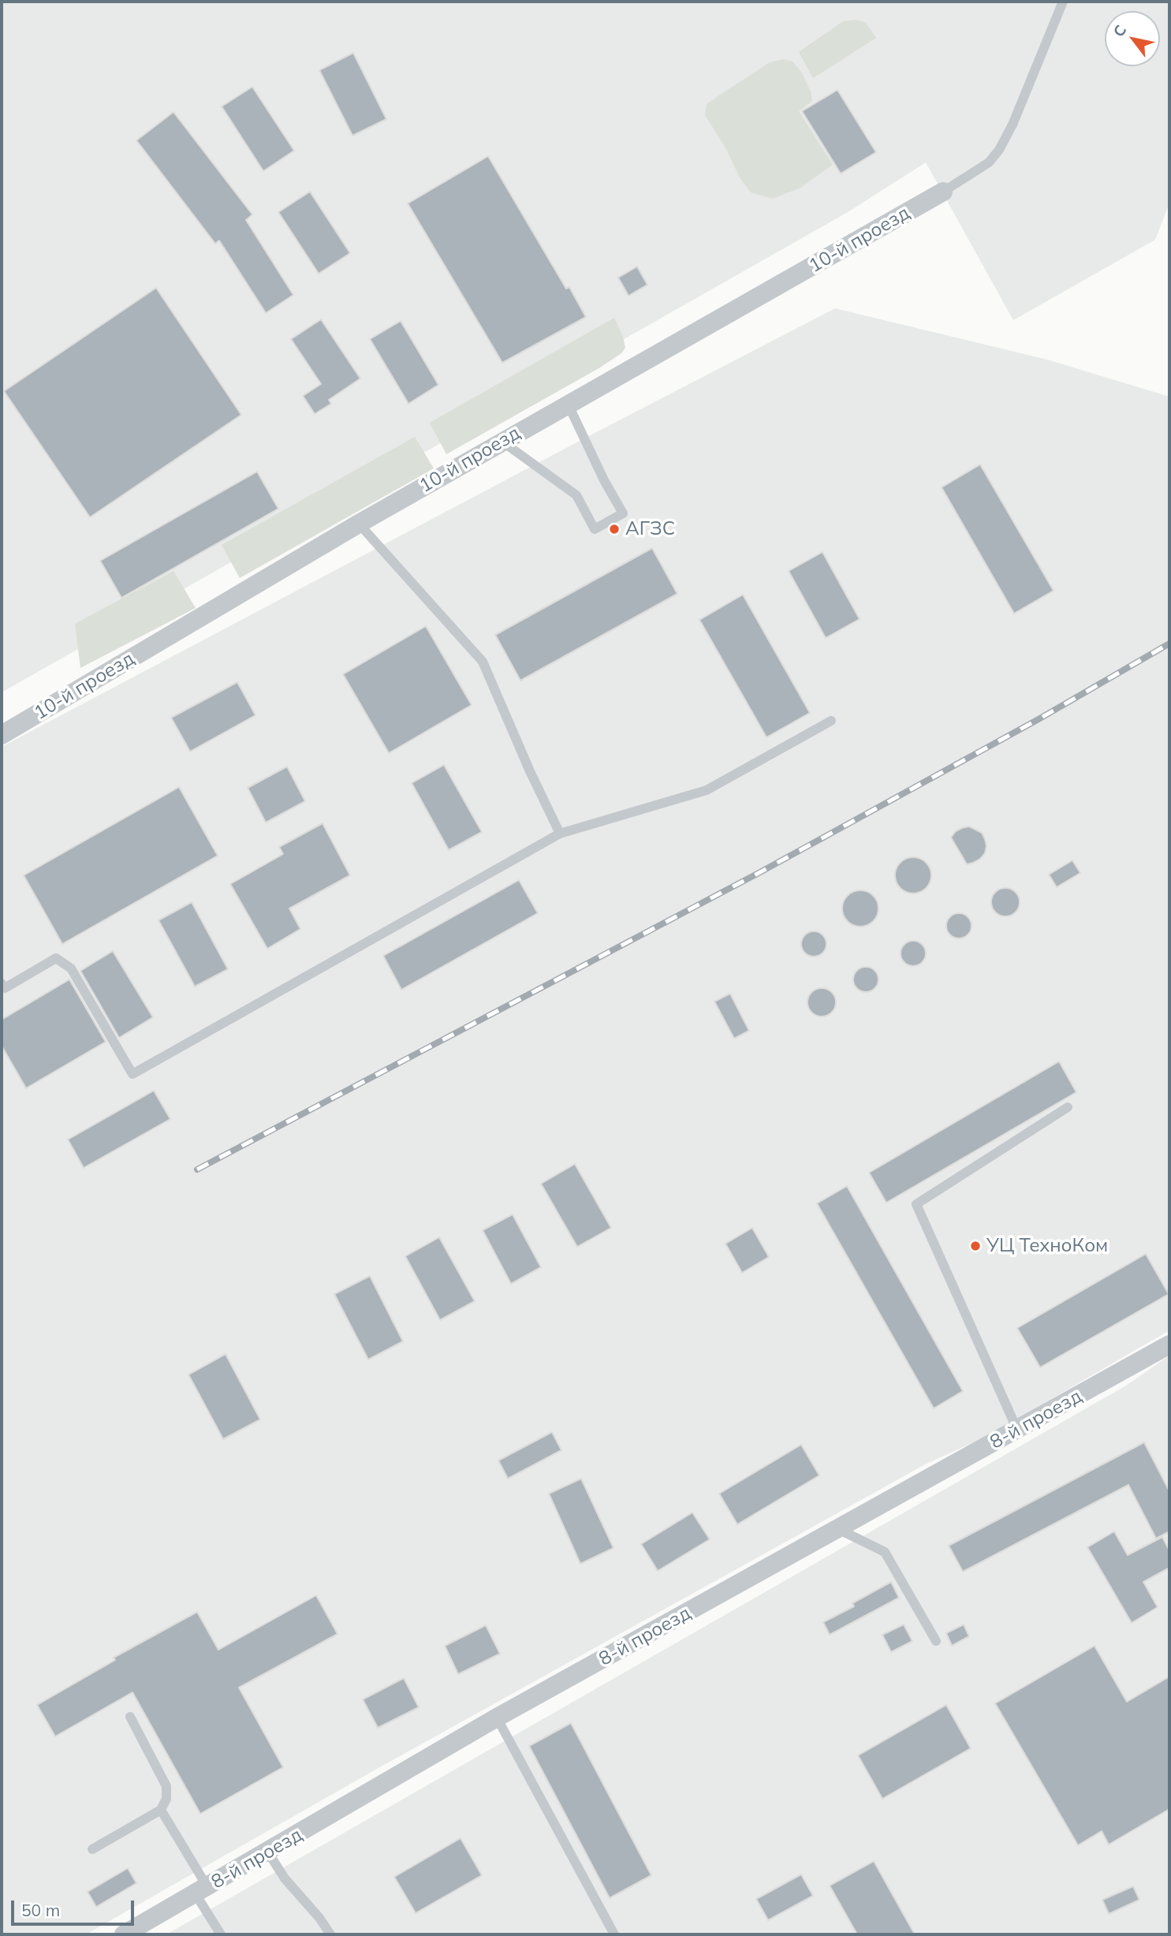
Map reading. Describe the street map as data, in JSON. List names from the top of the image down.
{
  "streets": {
    "street": ["10-й проезд", "8-й проезд"]
  },
  "places": ["АГЗС", "УЦ ТехноКом"],
  "scale_bar": "50 m",
  "north": "top left"
}
